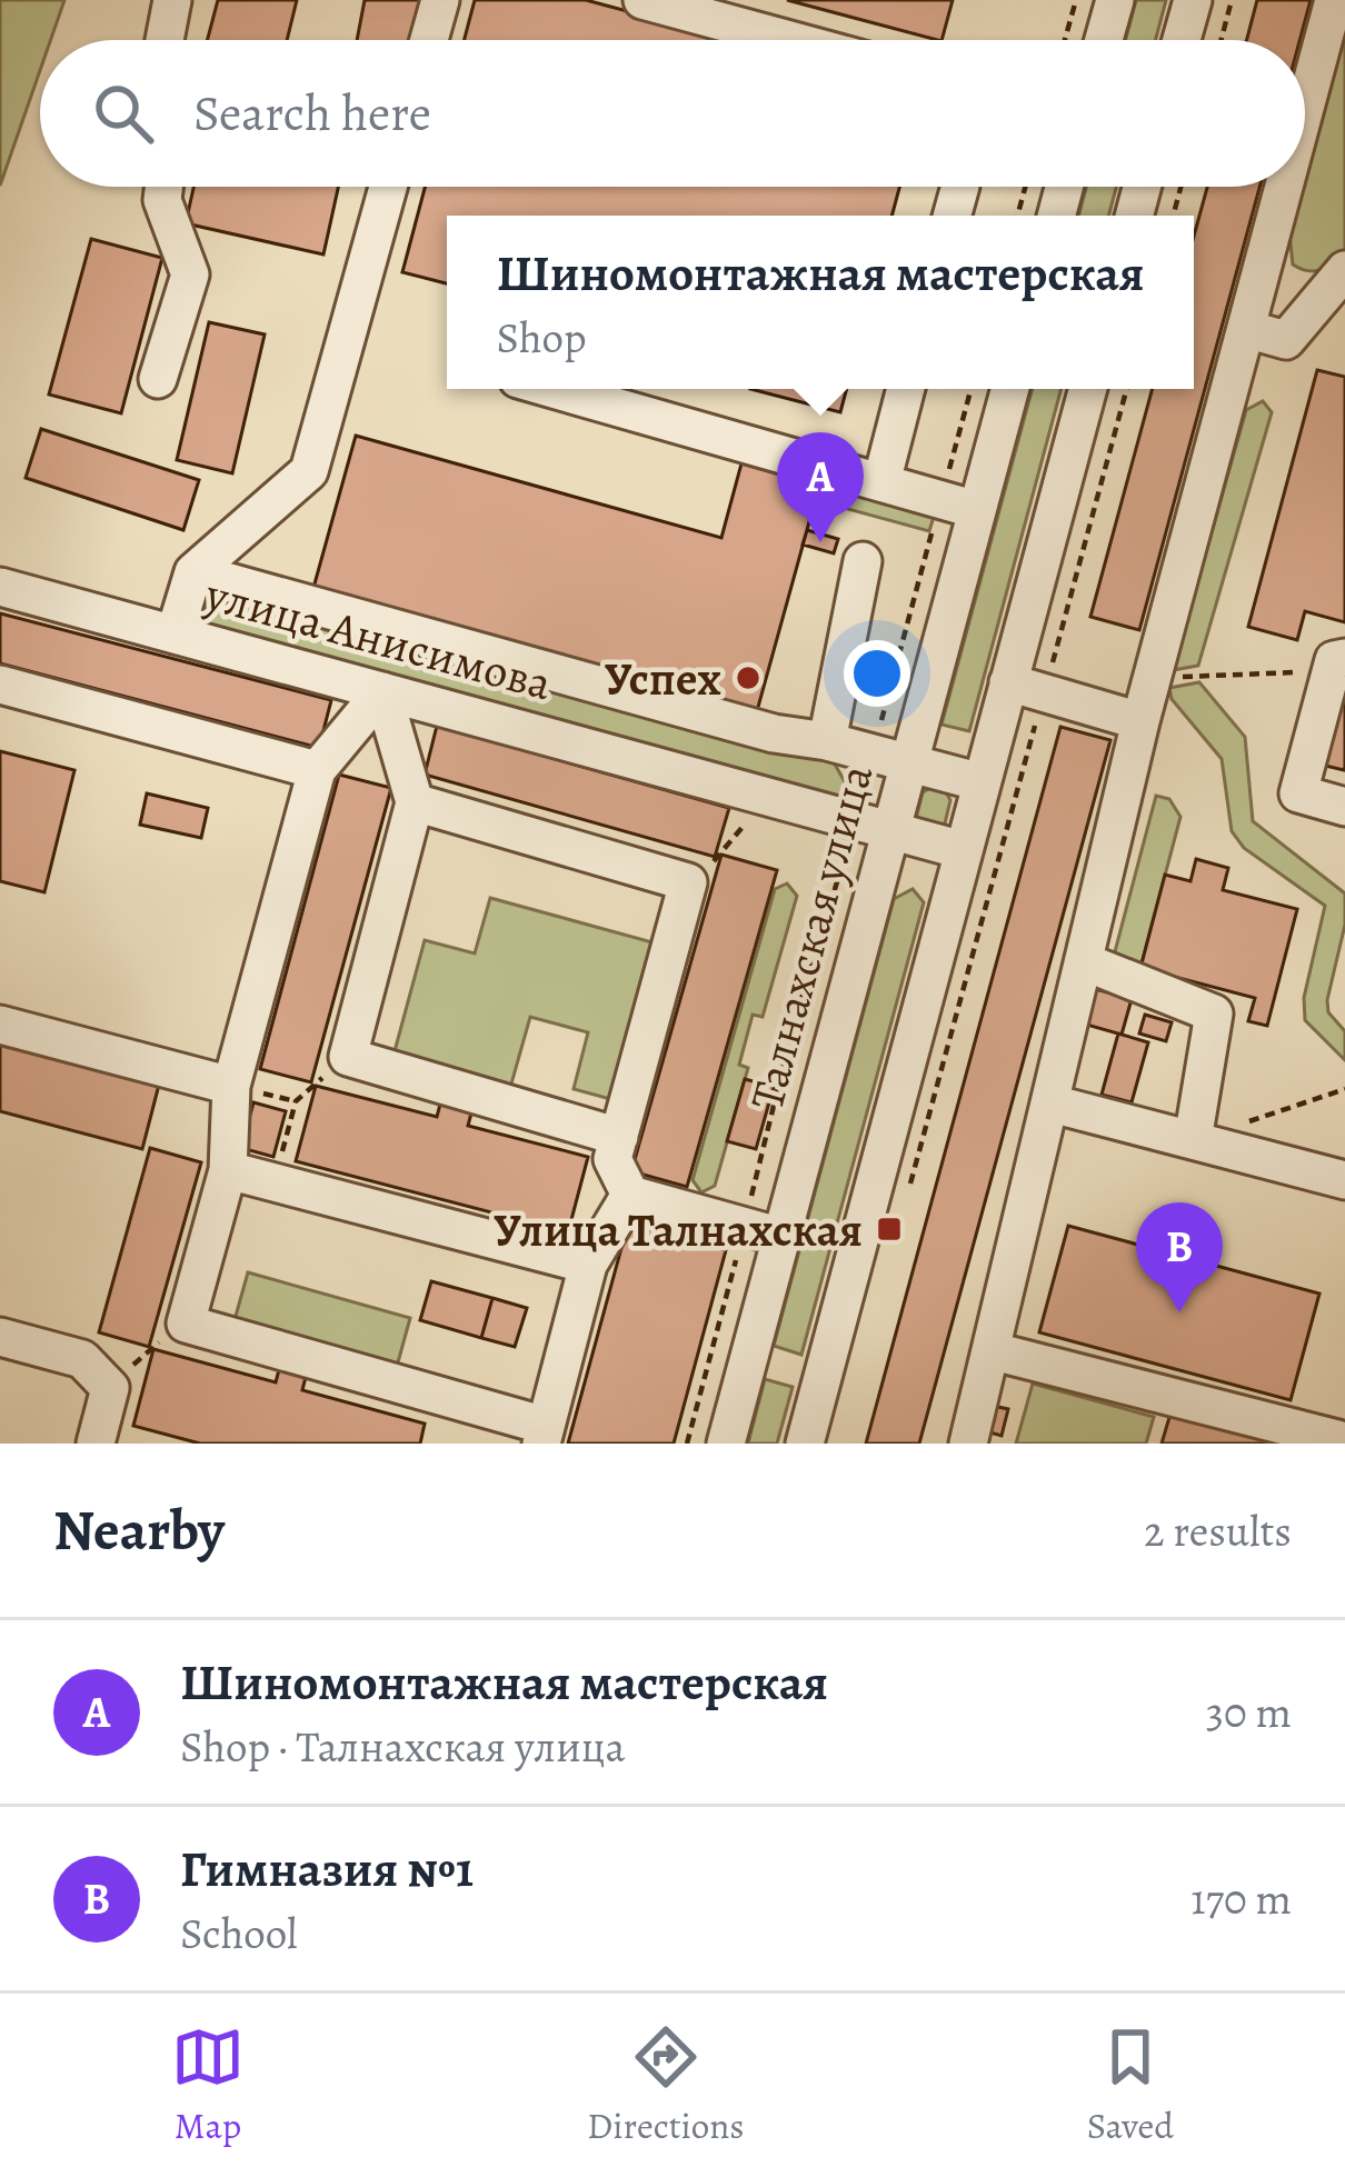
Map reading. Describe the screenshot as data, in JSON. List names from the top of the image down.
{
  "streets": {
    "street": ["улица Анисимова", "Талнахская улица"]
  },
  "crossings": [
    ["улица Анисимова", "Талнахская улица"]
  ],
  "places": {
    "other": ["Успех"],
    "transit": ["Улица Талнахская"]
  },
  "page": {
    "search": "Search here",
    "popup": ["Шиномонтажная мастерская", "Shop"],
    "pins": ["A", "B"],
    "heading": ["Nearby", "2 results"],
    "list": [
      {
        "mark": "A",
        "name": "Шиномонтажная мастерская",
        "note": "Shop · Талнахская улица",
        "value": "30 m"
      },
      {
        "mark": "B",
        "name": "Гимназия №1",
        "note": "School",
        "value": "170 m"
      }
    ],
    "nav": ["Map", "Directions", "Saved"]
  }
}
